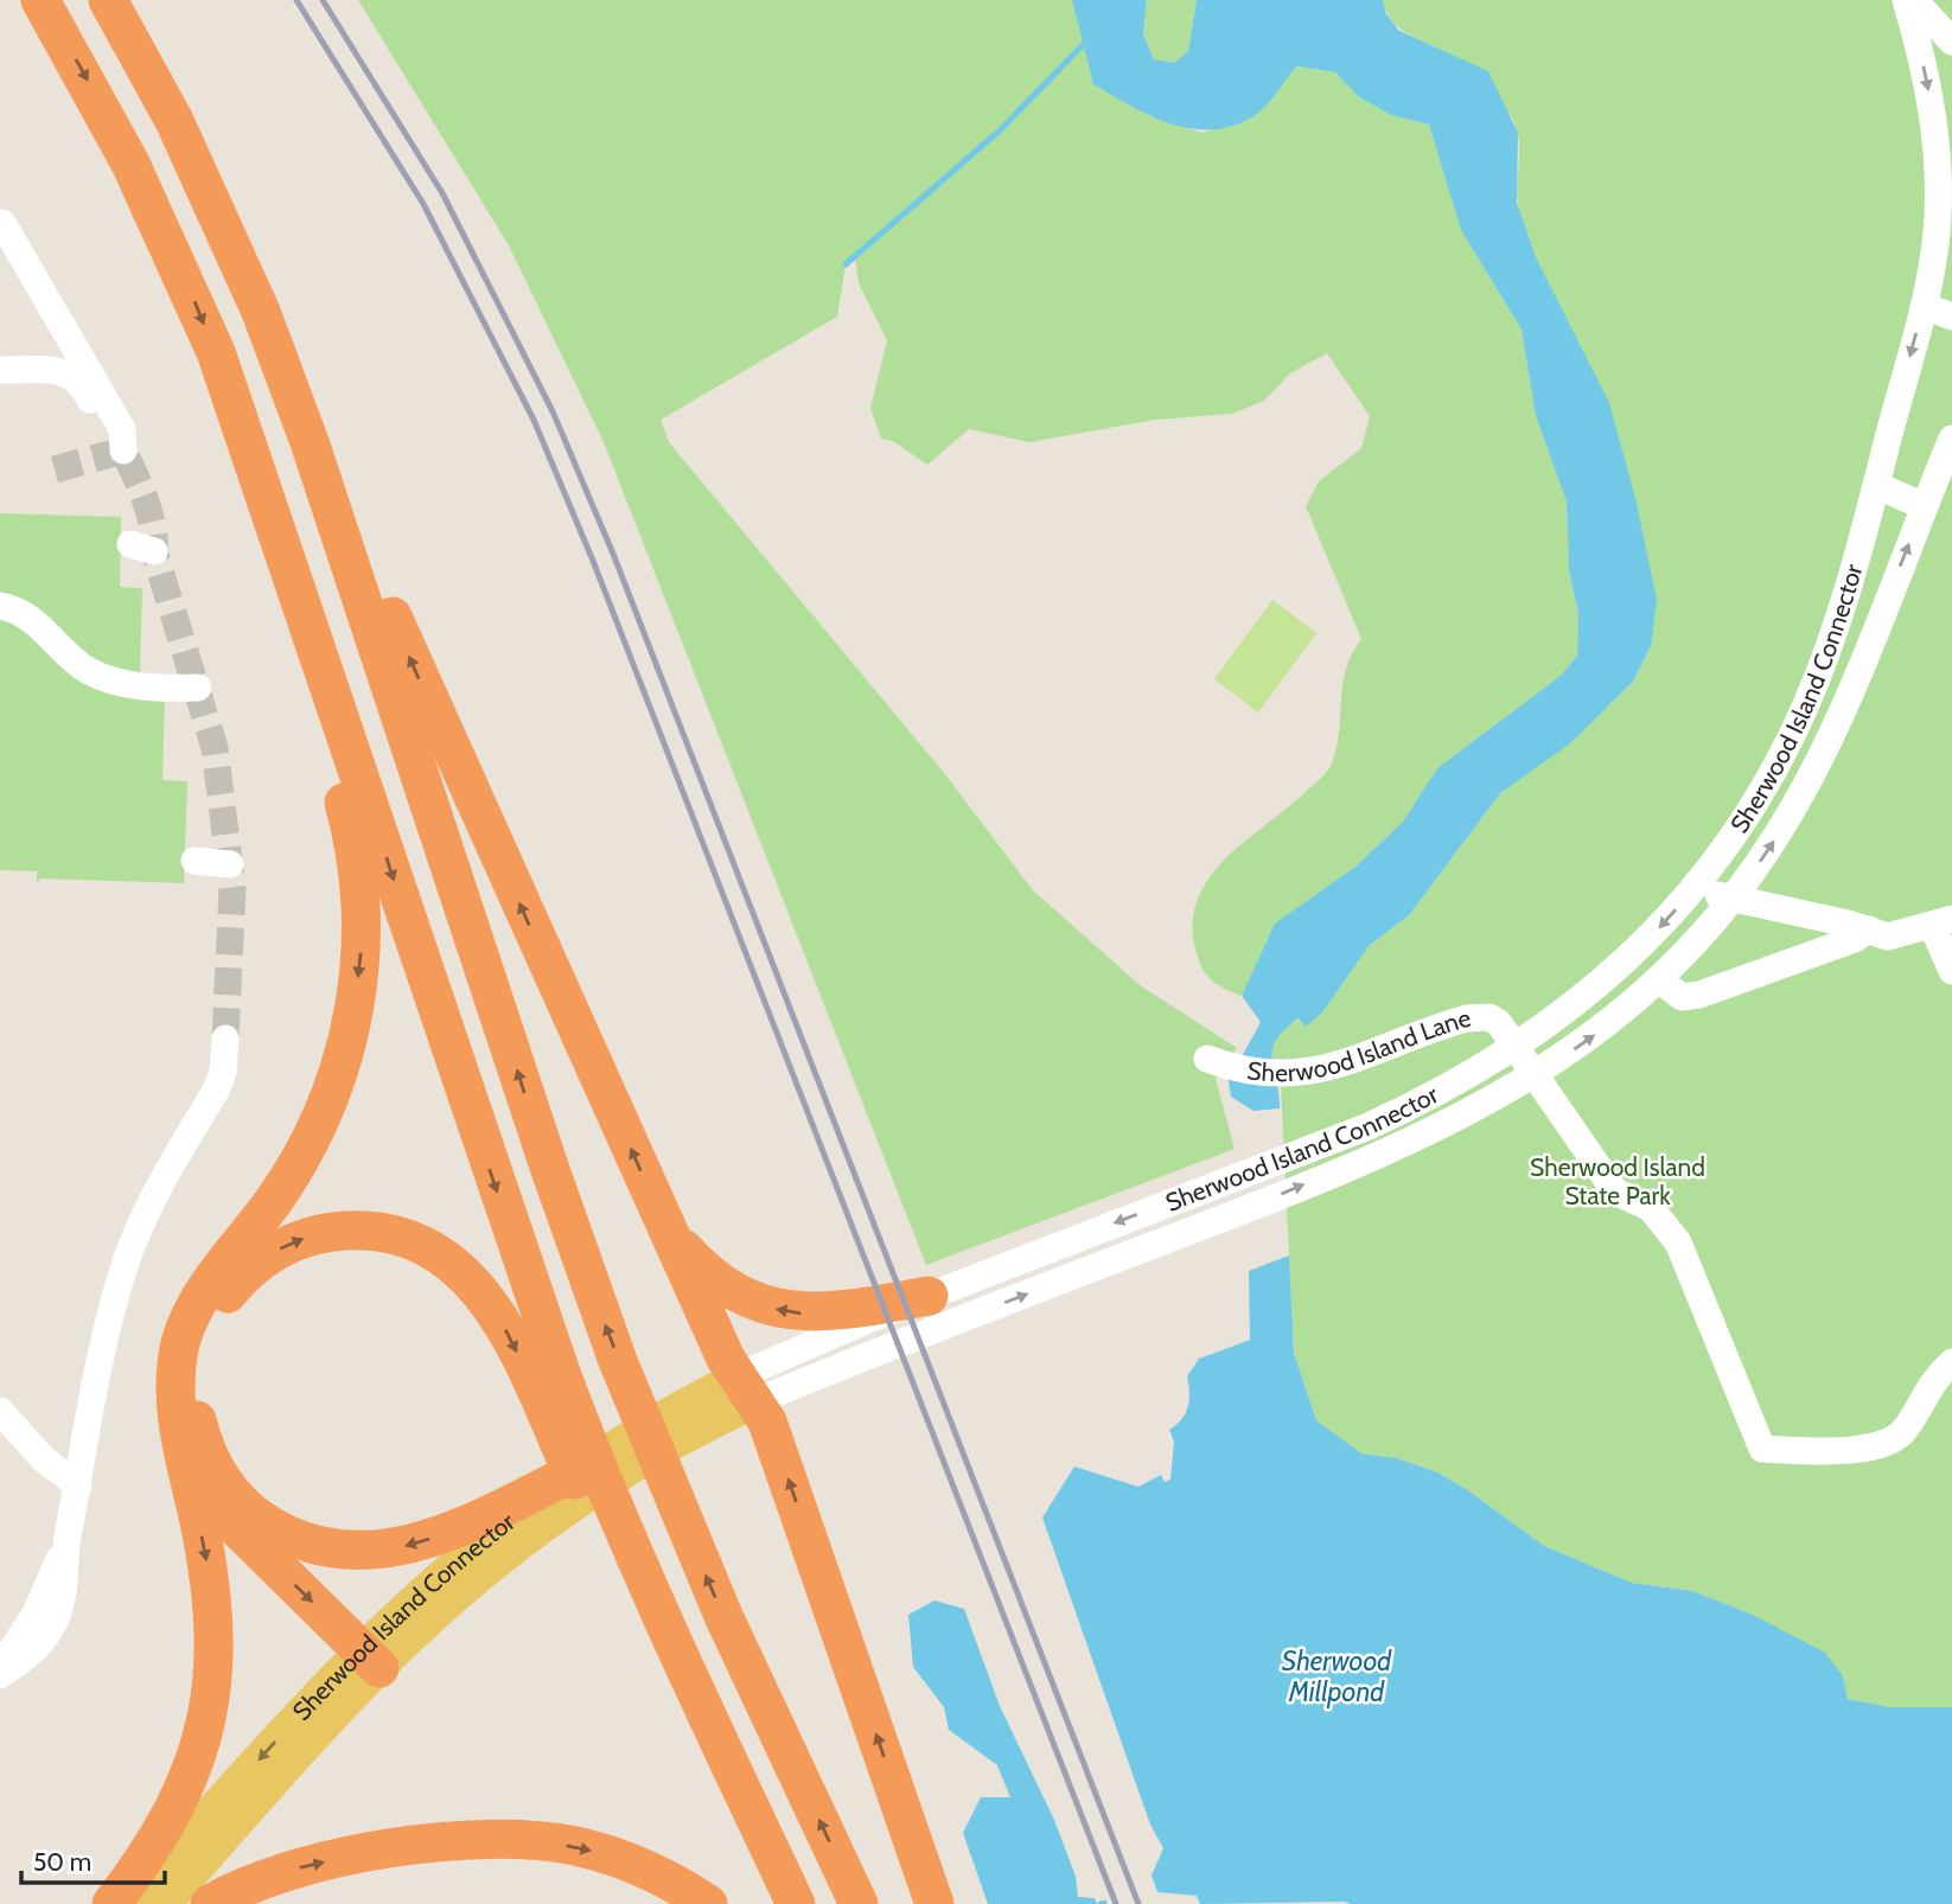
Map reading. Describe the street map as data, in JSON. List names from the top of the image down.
{
  "streets": {
    "main road": ["Sherwood Island Connector"],
    "street": ["Sherwood Island Lane"]
  },
  "crossings": [
    ["Sherwood Island Connector", "Sherwood Island Lane"]
  ],
  "water": ["Sherwood Millpond"],
  "parks": ["Sherwood Island State Park"],
  "scale_bar": "50 m"
}
